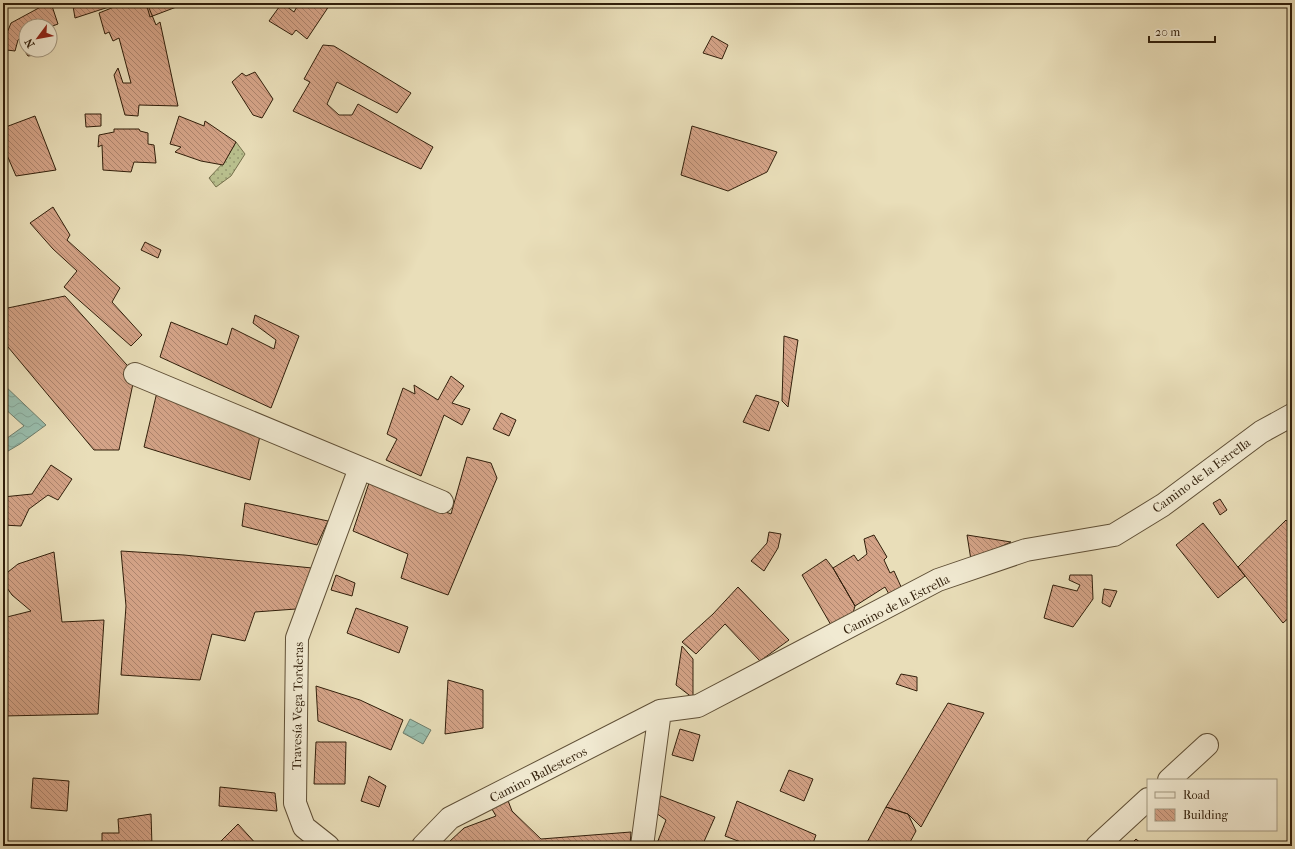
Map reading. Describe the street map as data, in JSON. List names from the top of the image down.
{
  "streets": {
    "street": ["Camino de la Estrella", "Travesía Vega Torderas", "Camino Ballesteros"]
  },
  "crossings": [
    ["Camino de la Estrella", "Camino Ballesteros"]
  ],
  "legend": ["Road", "Building"],
  "scale_bar": "20 m",
  "north": "bottom left"
}
